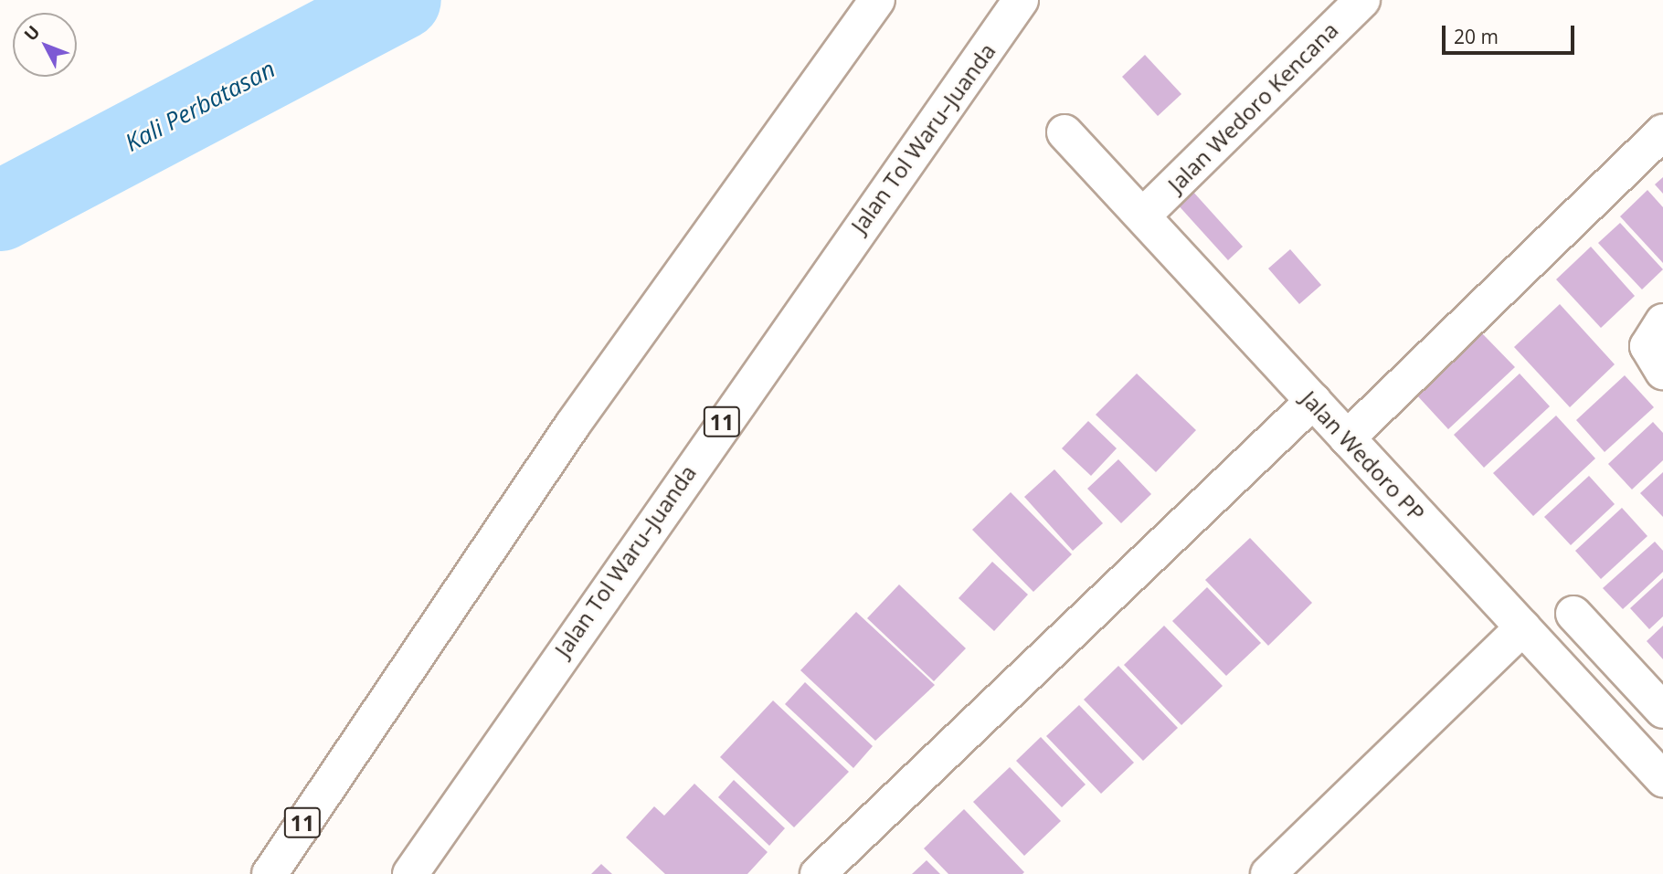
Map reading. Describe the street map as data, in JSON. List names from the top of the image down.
{
  "streets": {
    "main road": [
      "Jalan Wedoro Kencana",
      "Jalan Tol Waru–Juanda",
      "11",
      "Jalan Wedoro PP"
    ]
  },
  "crossings": [
    ["Jalan Wedoro Kencana", "Jalan Wedoro PP"]
  ],
  "water": ["Kali Perbatasan"],
  "scale_bar": "20 m",
  "north": "top left"
}
